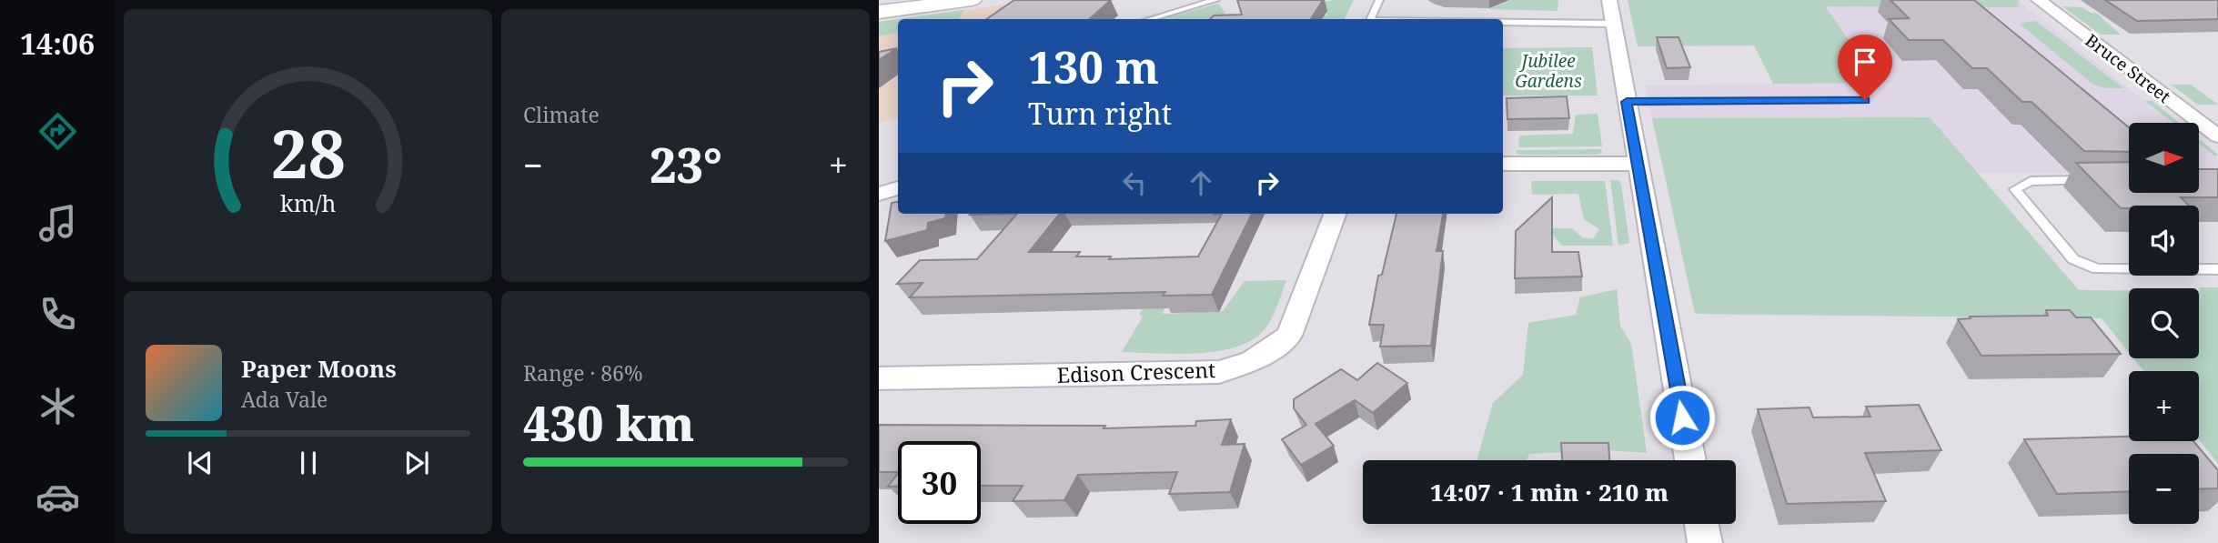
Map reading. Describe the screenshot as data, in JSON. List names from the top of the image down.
{
  "streets": {
    "street": ["Bruce Street", "Edison Crescent"]
  },
  "parks": ["Jubilee Gardens"],
  "north": "right",
  "page": {
    "tabs": "14:06",
    "tile": [
      "Climate",
      ["Range · 86%", "430 km"]
    ],
    "turn": ["130 m", "Turn right"],
    "map_buttons": ["+", "−"],
    "heat": ["−", "23°", "+"],
    "song": ["Paper Moons", "Ada Vale"],
    "limit": "30",
    "trip": "14:07 · 1 min · 210 m",
    "gauge": ["28", "km/h"]
  }
}
